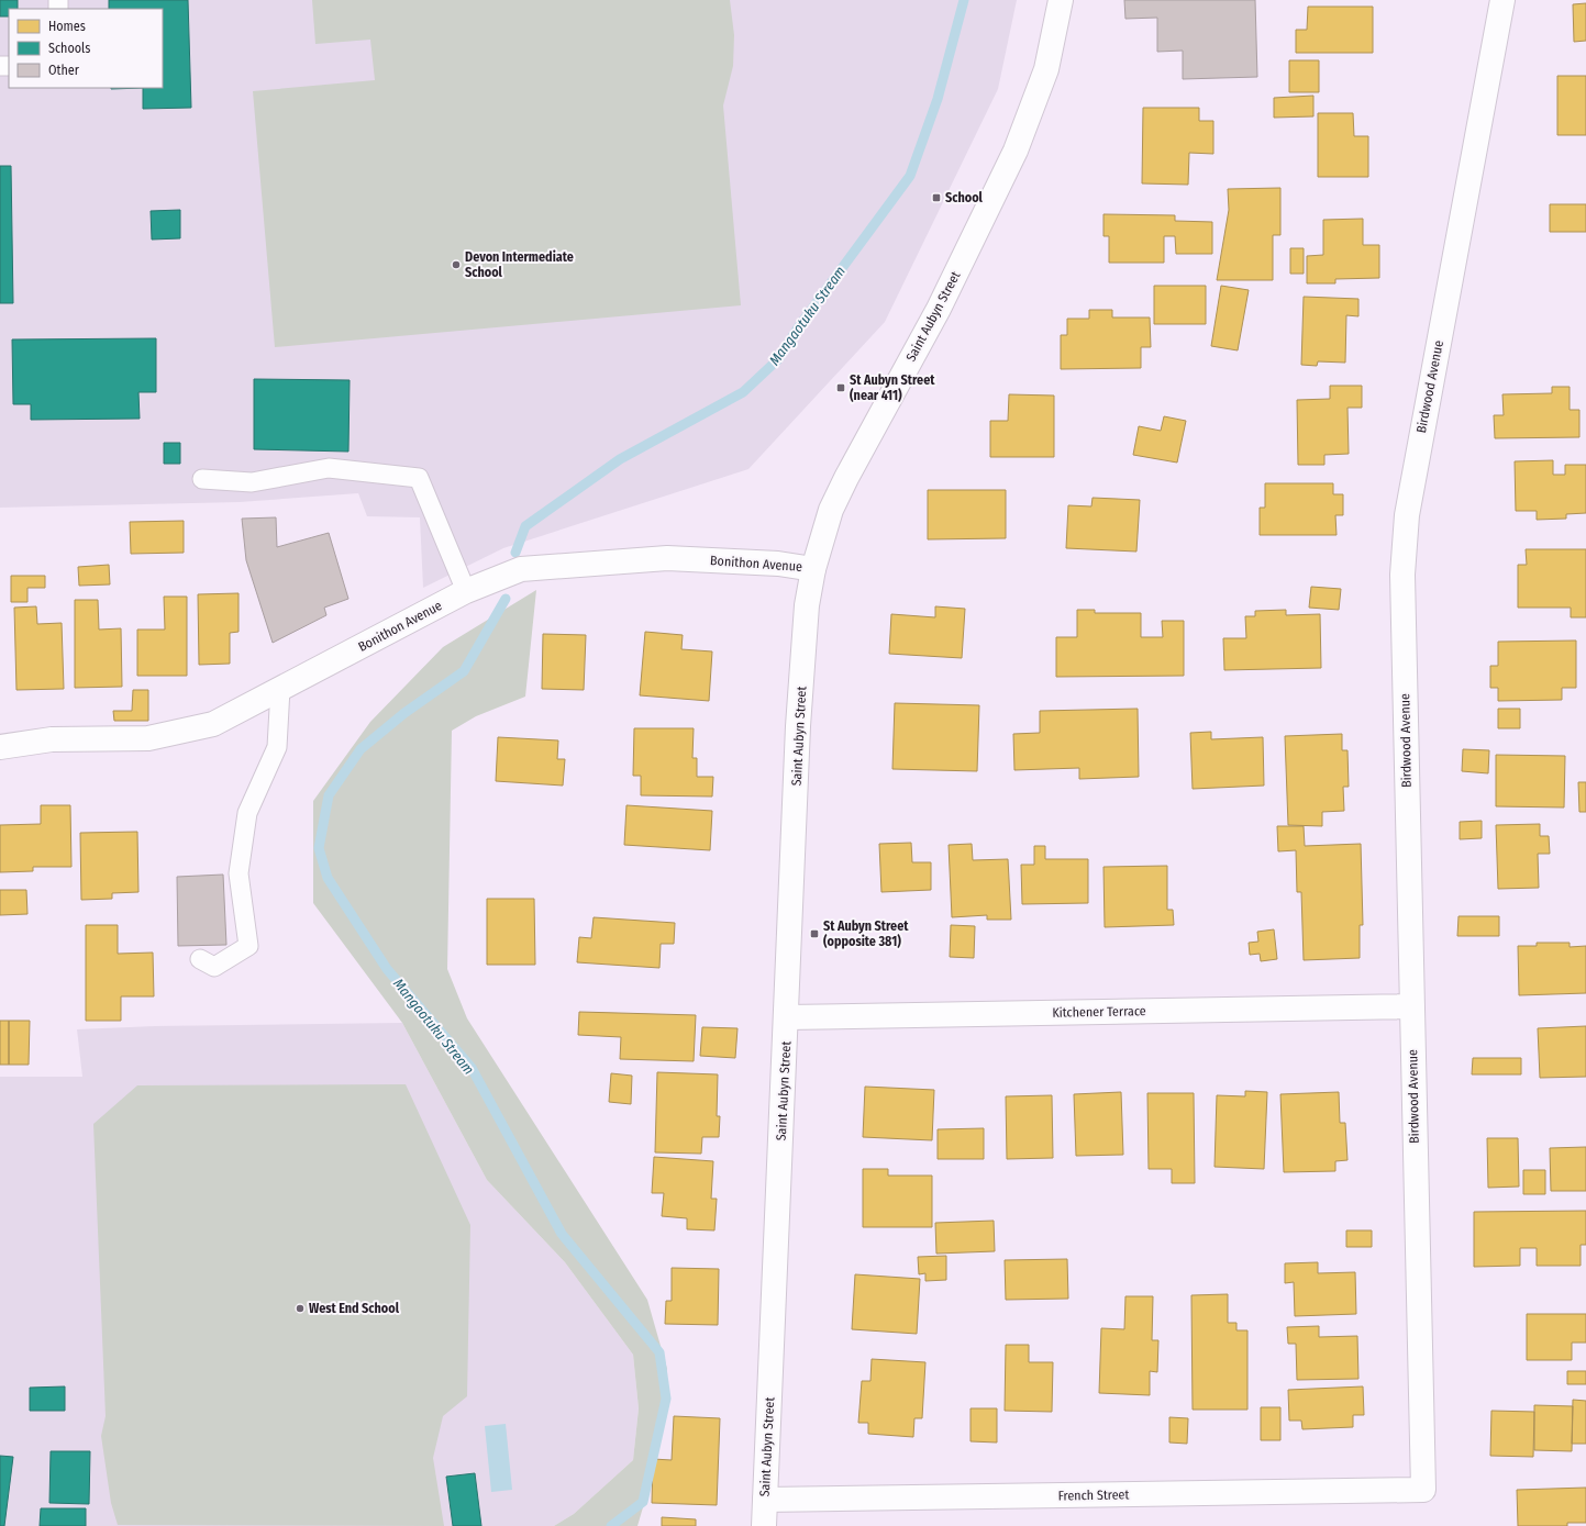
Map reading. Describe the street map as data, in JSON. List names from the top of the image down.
{
  "streets": {
    "main road": [
      "Saint Aubyn Street",
      "Birdwood Avenue",
      "Bonithon Avenue",
      "Kitchener Terrace",
      "French Street"
    ]
  },
  "crossings": [
    ["Saint Aubyn Street", "Bonithon Avenue"],
    ["Saint Aubyn Street", "Kitchener Terrace"],
    ["Saint Aubyn Street", "French Street"],
    ["Birdwood Avenue", "Kitchener Terrace"],
    ["Birdwood Avenue", "French Street"]
  ],
  "water": ["Mangaotuku Stream"],
  "places": {
    "transit": ["School", "St Aubyn Street (near 411)", "St Aubyn Street (opposite 381)"],
    "other": ["Devon Intermediate School", "West End School"]
  },
  "legend": ["Homes", "Schools", "Other"]
}
